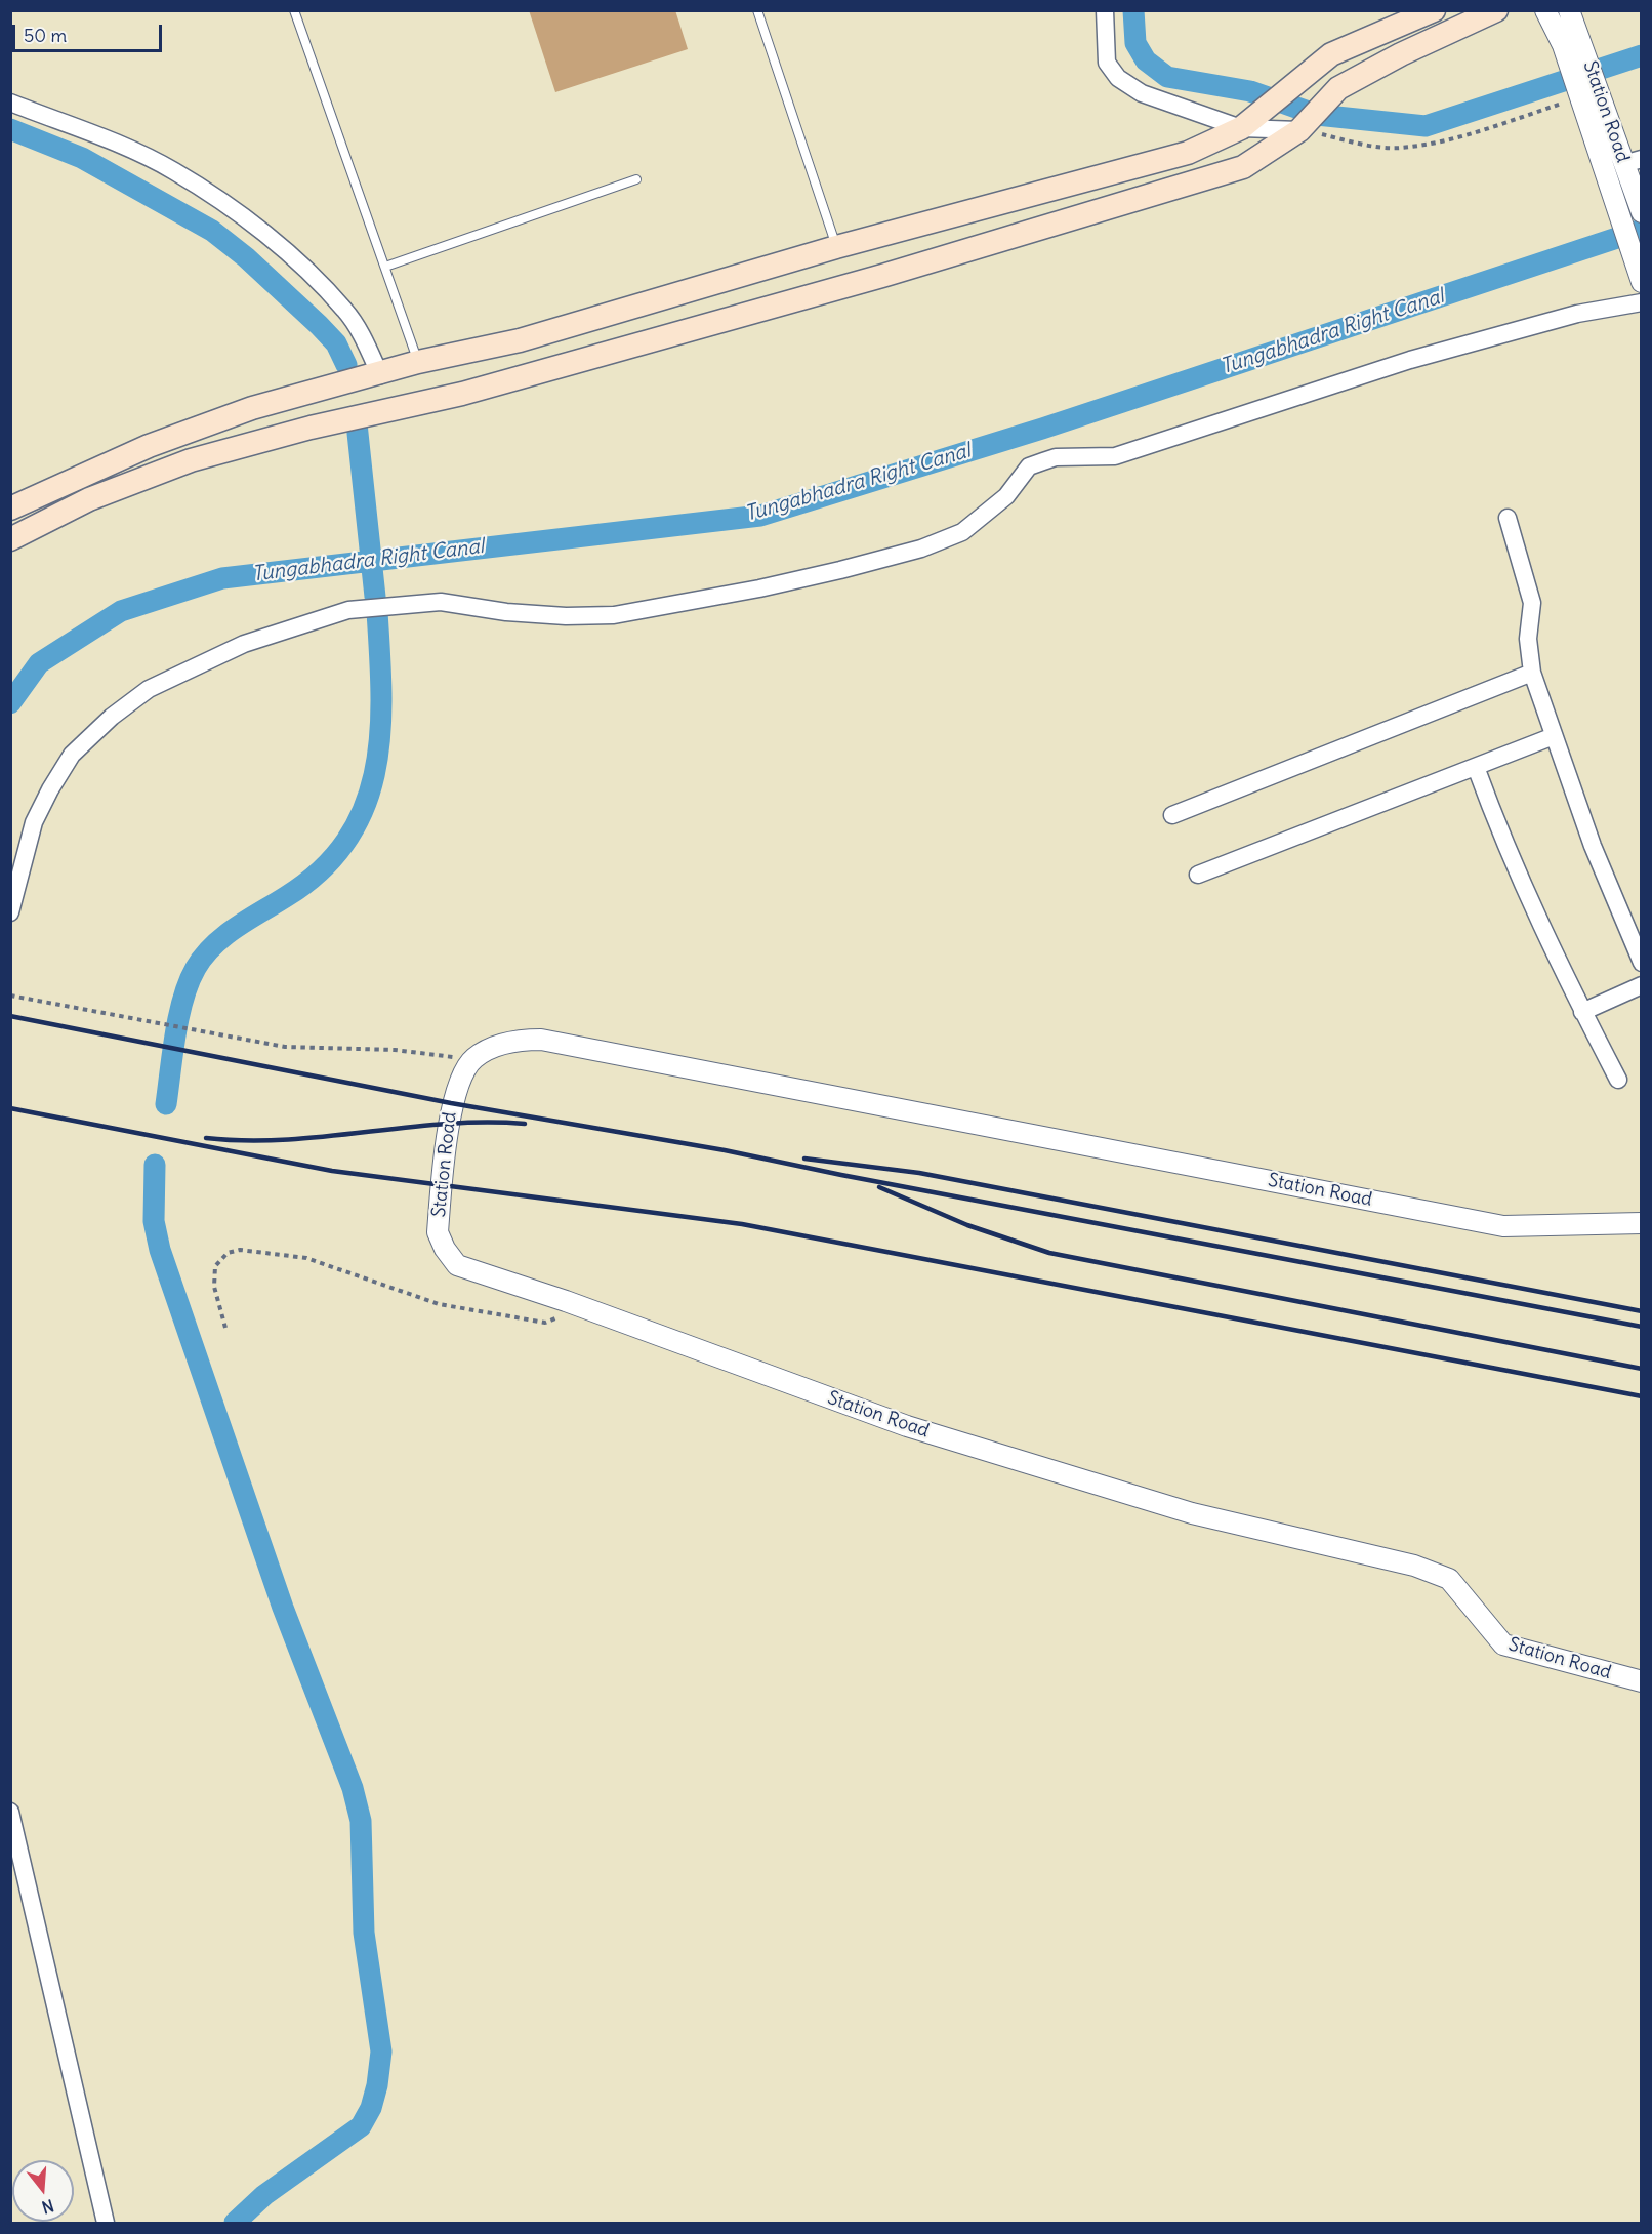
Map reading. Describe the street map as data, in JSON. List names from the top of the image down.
{
  "streets": {
    "street": ["Station Road"]
  },
  "water": ["Tungabhadra Right Canal"],
  "scale_bar": "50 m",
  "north": "bottom"
}
